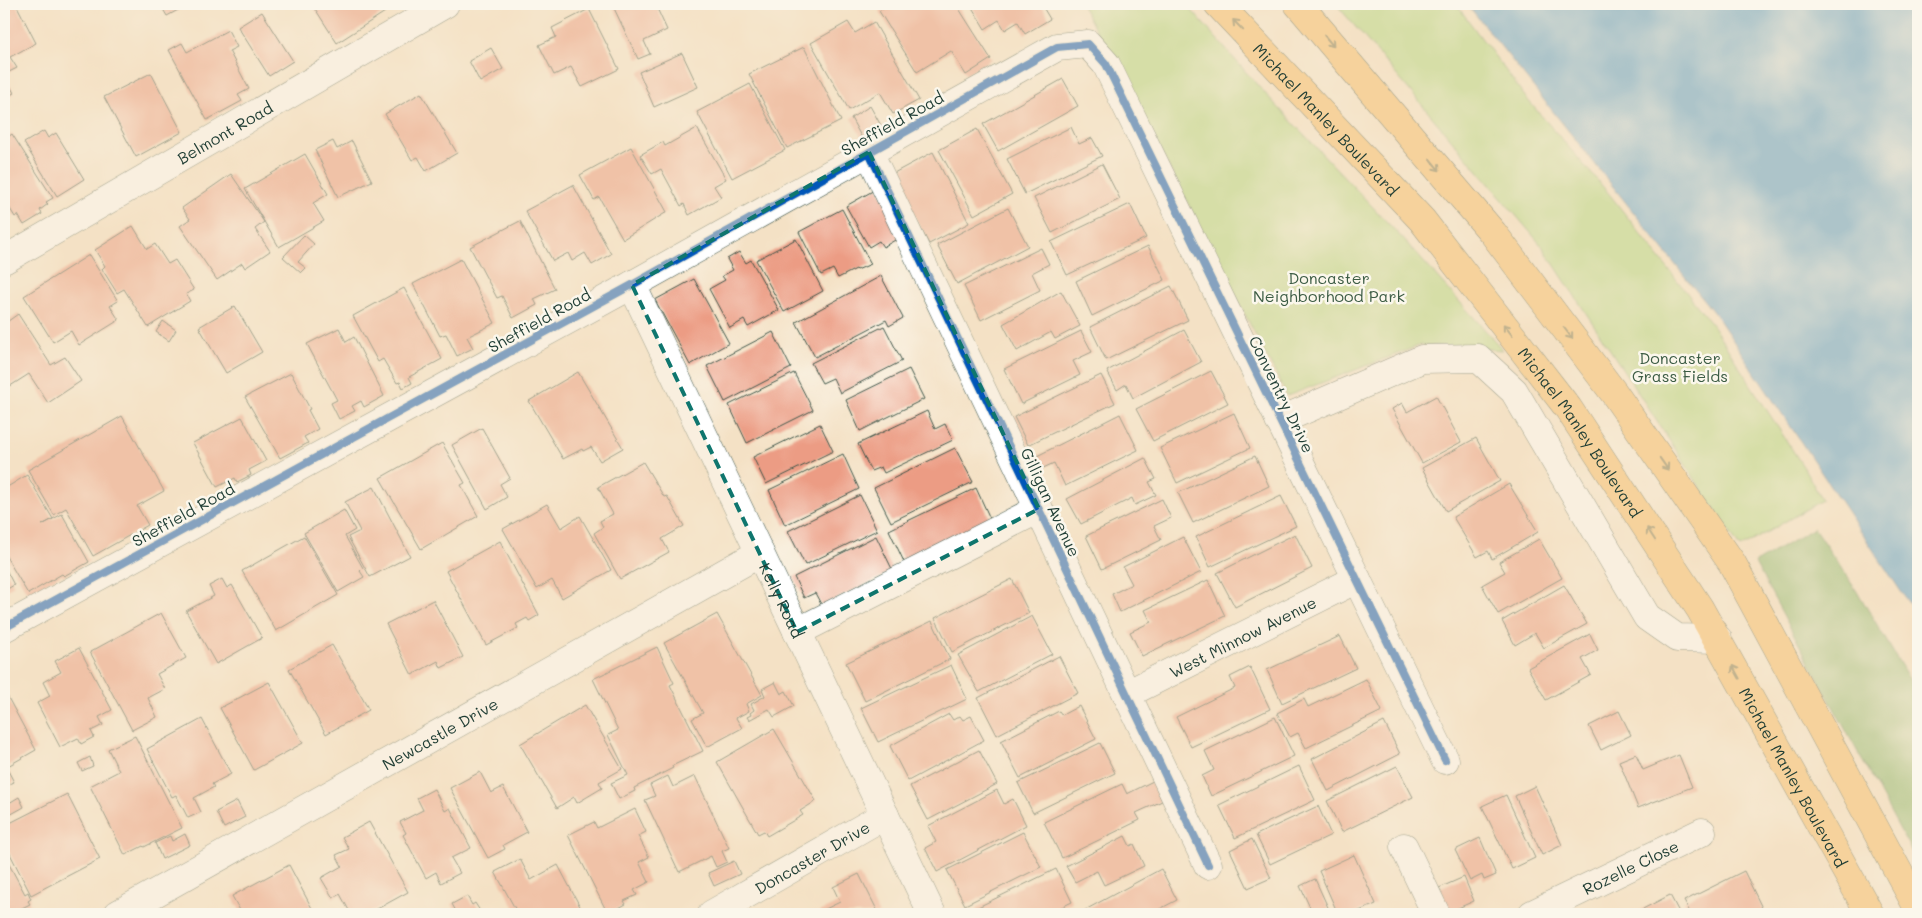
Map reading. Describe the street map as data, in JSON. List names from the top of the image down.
{
  "streets": {
    "highway": ["Michael Manley Boulevard"],
    "street": [
      "Sheffield Road",
      "Belmont Road",
      "Conventry Drive",
      "Gilligan Avenue",
      "Kelly Road",
      "West Minnow Avenue",
      "Newcastle Drive",
      "Doncaster Drive",
      "Rozelle Close"
    ]
  },
  "crossings": [
    ["Sheffield Road", "Conventry Drive"],
    ["Sheffield Road", "Gilligan Avenue"],
    ["Sheffield Road", "Kelly Road"],
    ["Conventry Drive", "West Minnow Avenue"],
    ["Gilligan Avenue", "West Minnow Avenue"],
    ["Kelly Road", "Newcastle Drive"],
    ["Kelly Road", "Doncaster Drive"]
  ],
  "parks": ["Doncaster Neighborhood Park", "Doncaster Grass Fields"]
}
